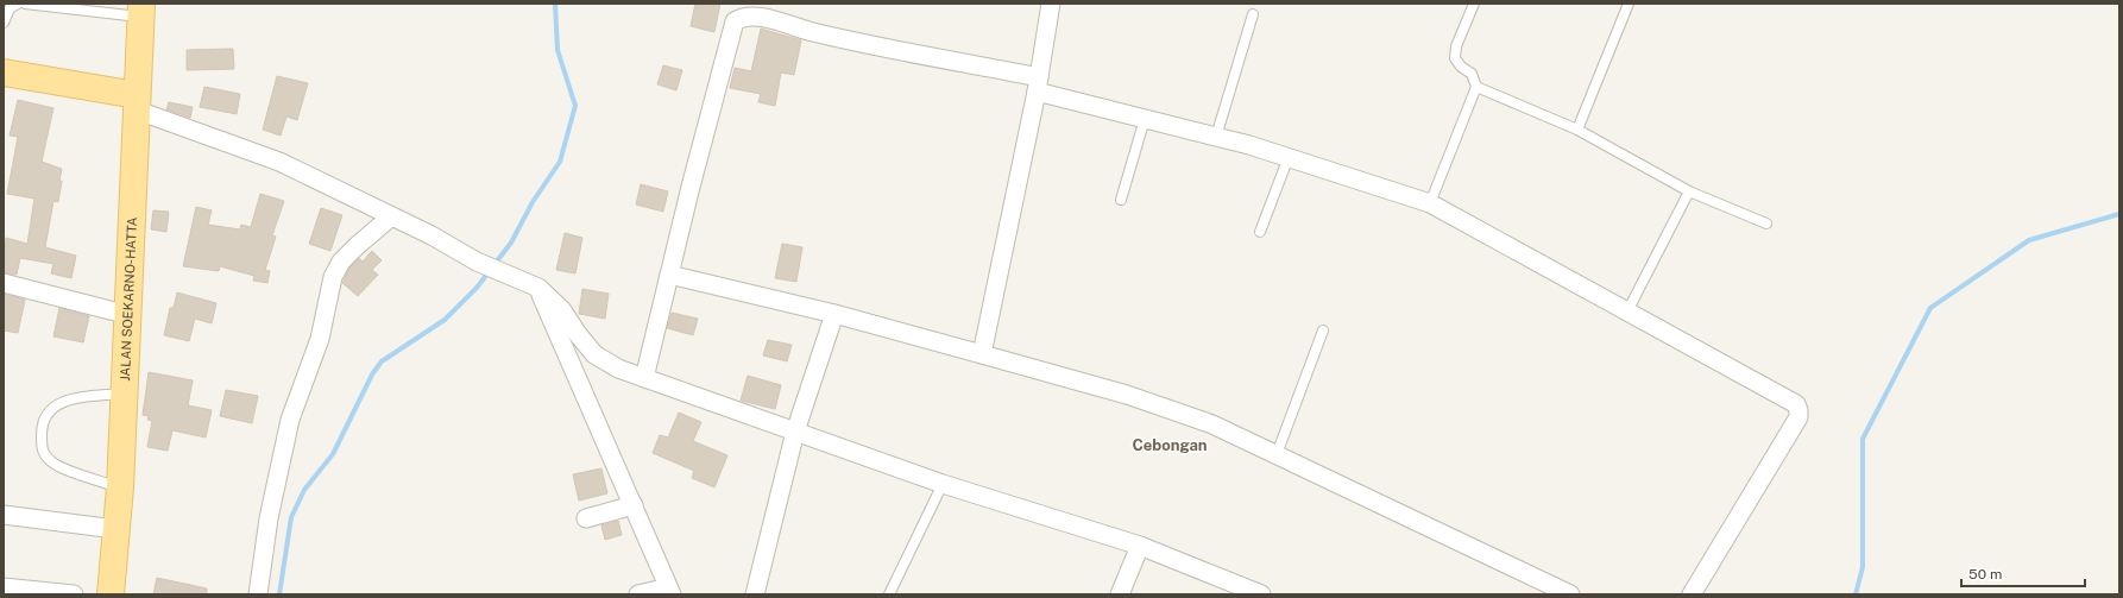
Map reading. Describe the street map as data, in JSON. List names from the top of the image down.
{
  "streets": {
    "main road": ["JALAN SOEKARNO-HATTA"]
  },
  "districts": ["Cebongan"],
  "scale_bar": "50 m"
}
